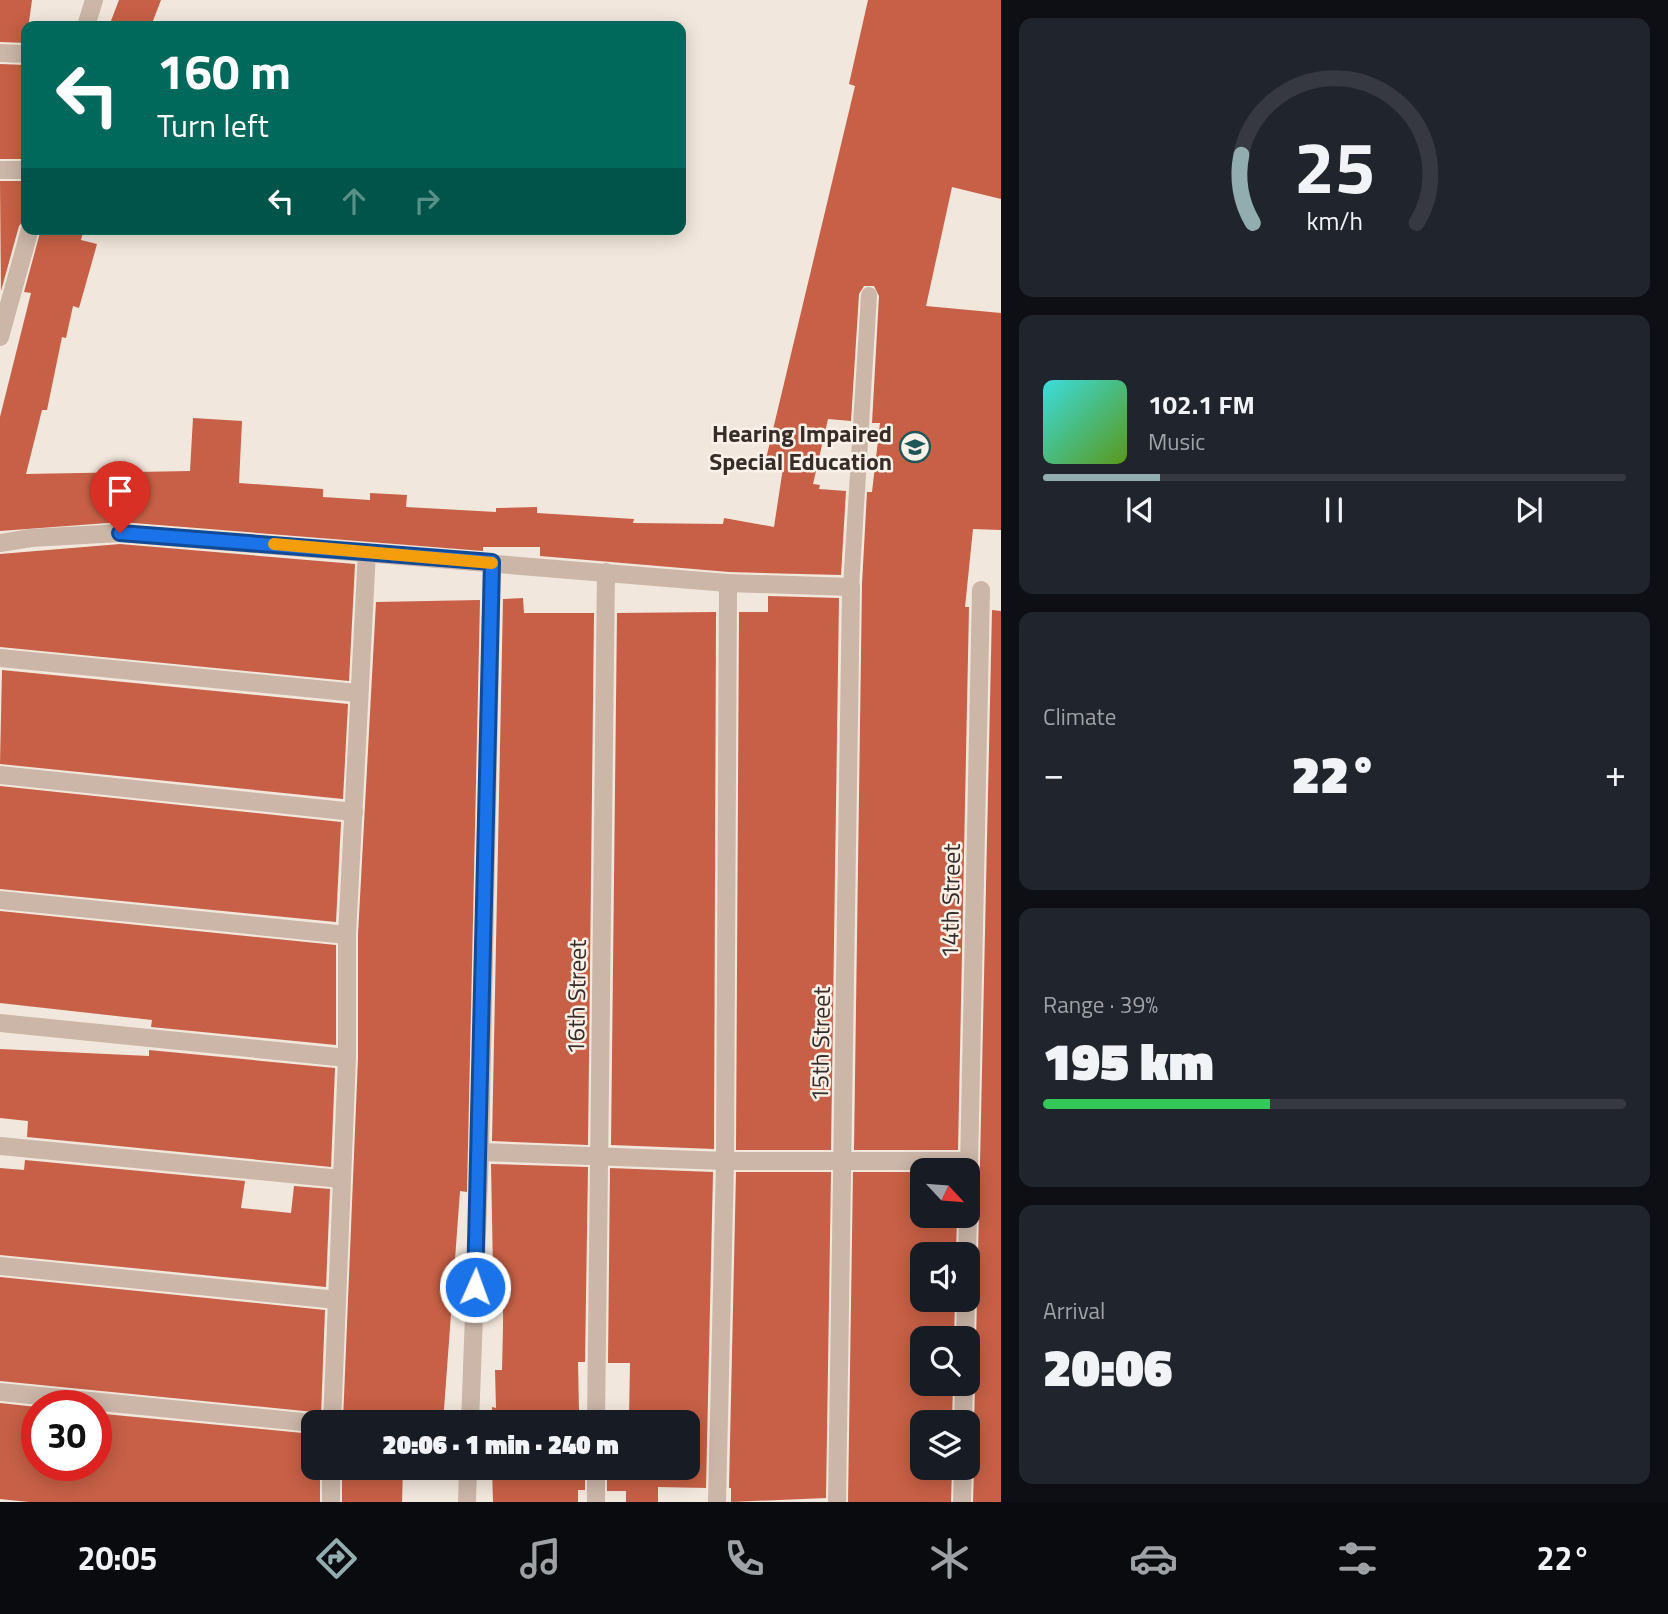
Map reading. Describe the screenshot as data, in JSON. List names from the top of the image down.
{
  "streets": {
    "street": ["14th Street", "16th Street", "15th Street"]
  },
  "places": {
    "school or university": ["Hearing Impaired Special Education"]
  },
  "north": "bottom right",
  "page": {
    "turn": ["160 m", "Turn left"],
    "song": ["102.1 FM", "Music"],
    "tile": [
      "Climate",
      ["Range · 39%", "195 km"],
      ["Arrival", "20:06"]
    ],
    "heat": ["−", "22°", "+"],
    "limit": "30",
    "trip": "20:06 · 1 min · 240 m",
    "tabs": ["20:05", "22°"],
    "gauge": ["25", "km/h"]
  }
}
